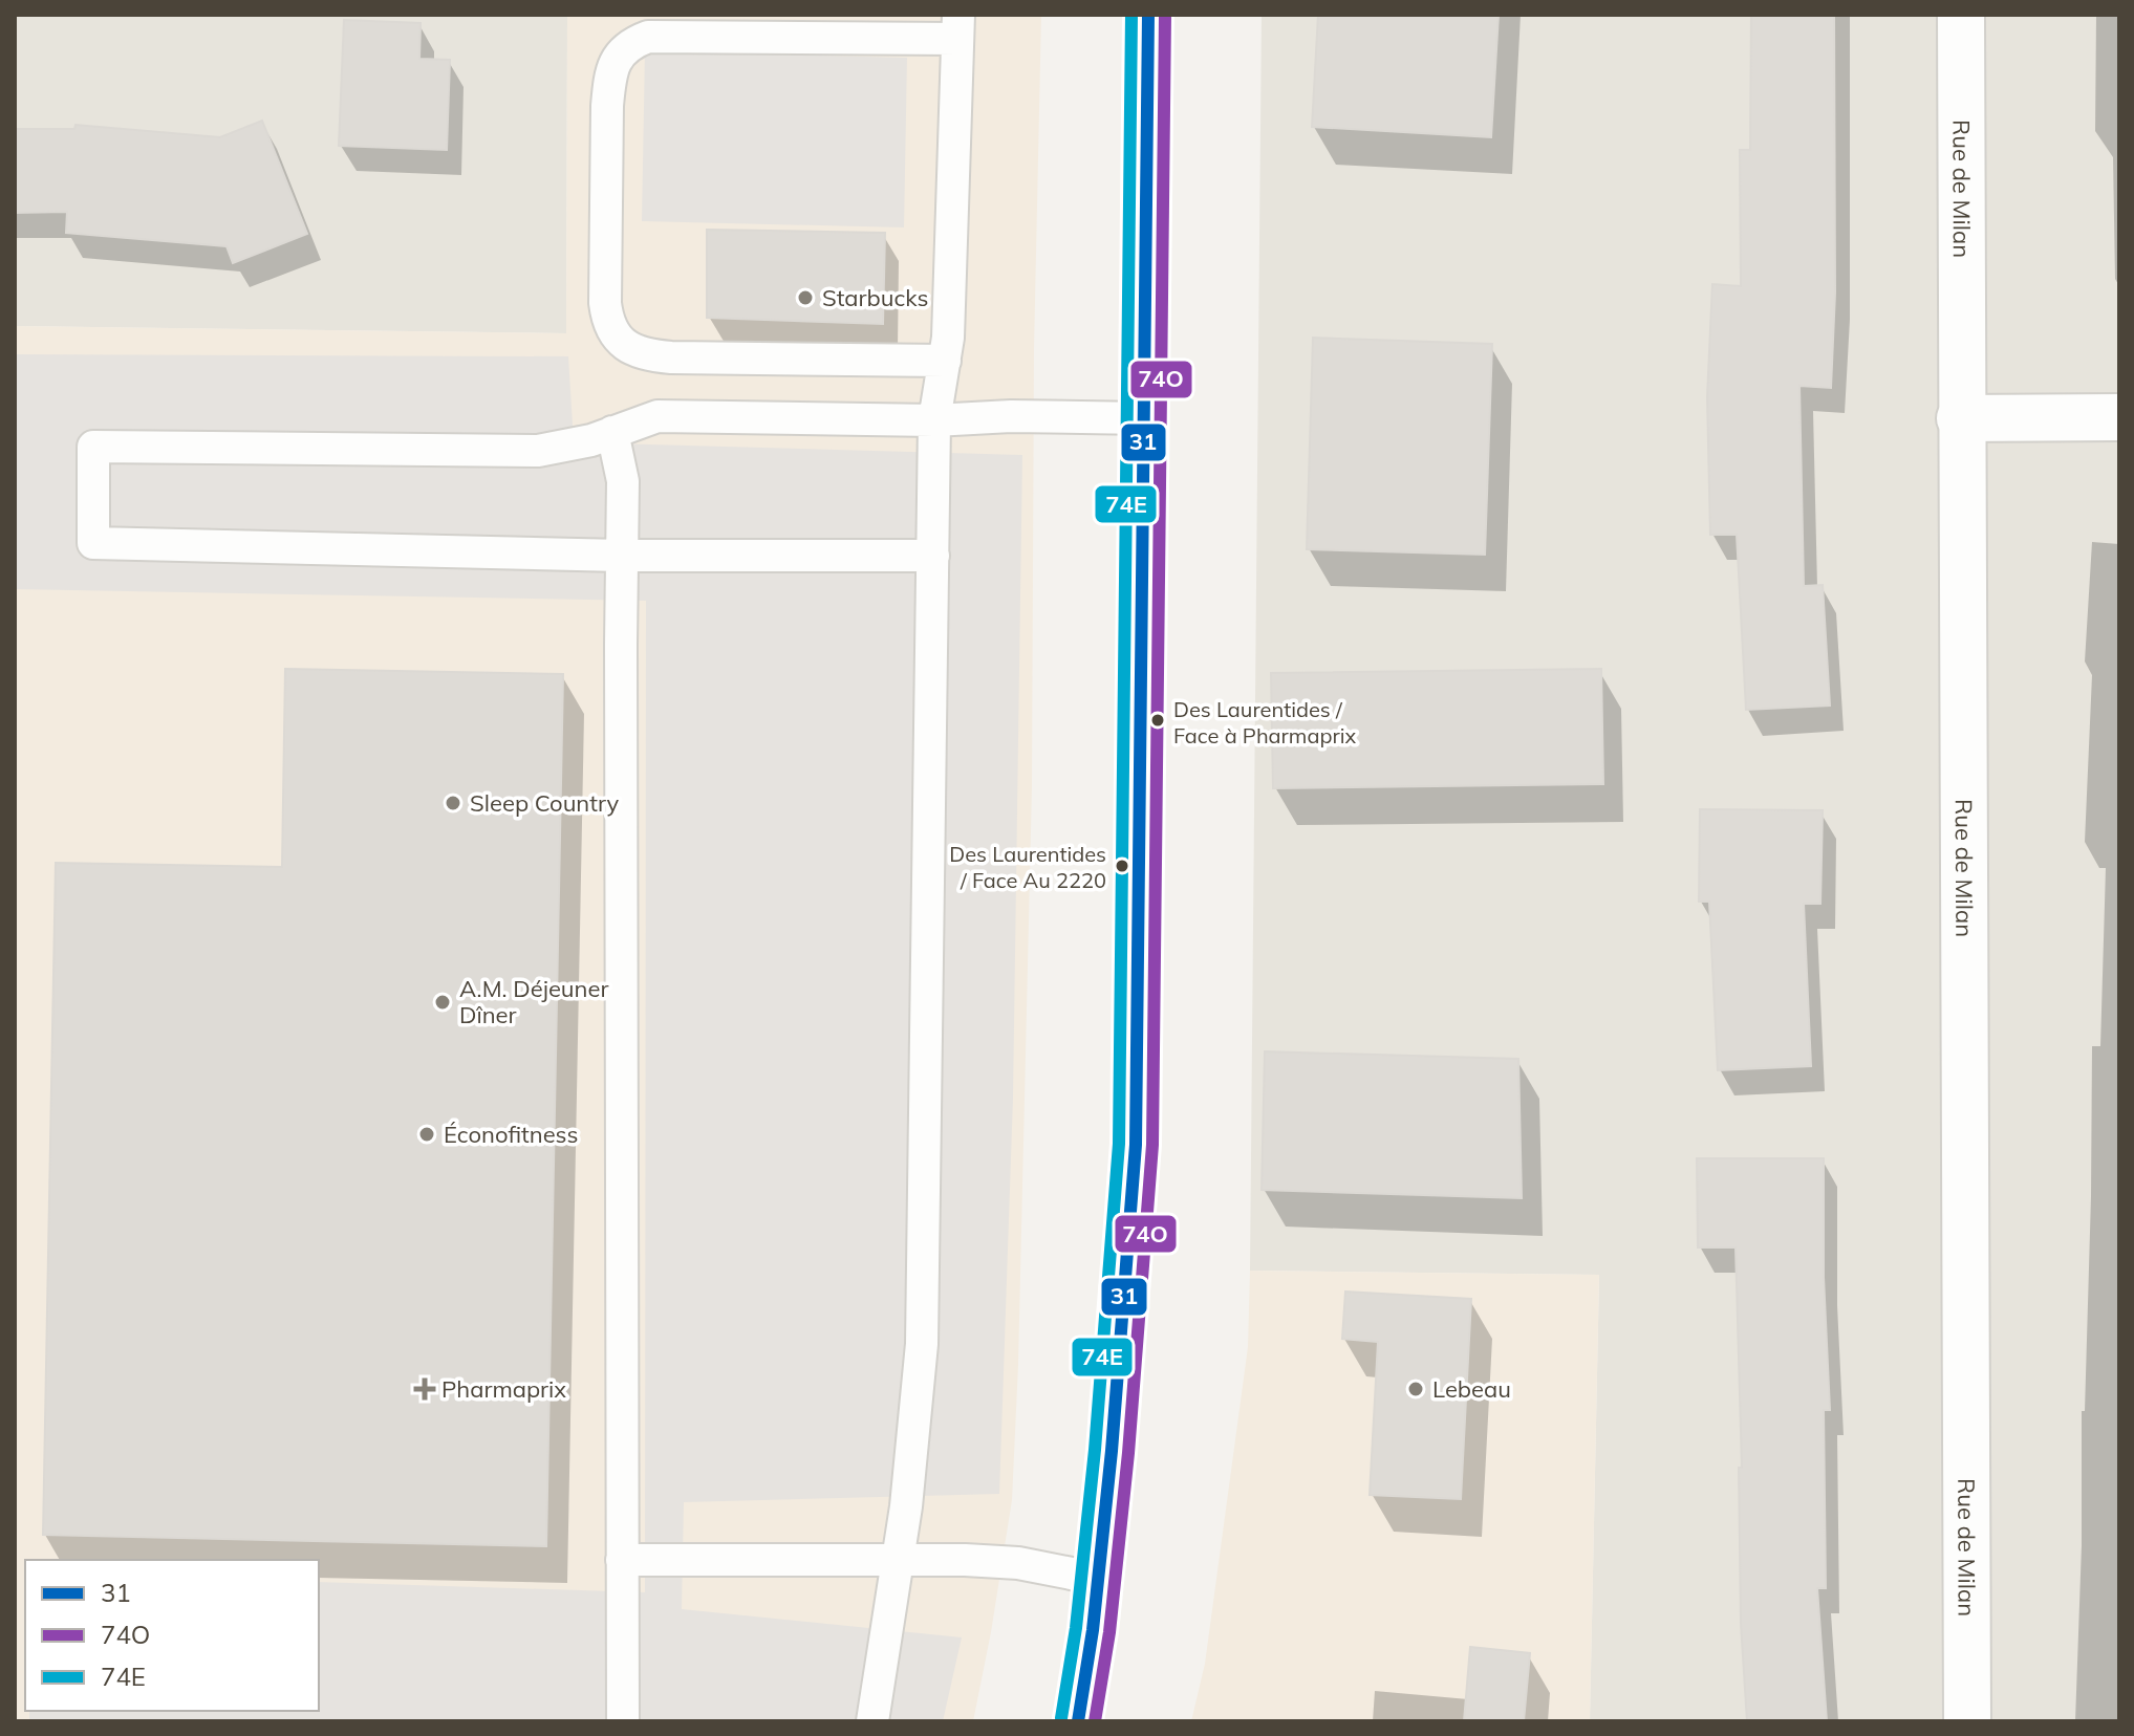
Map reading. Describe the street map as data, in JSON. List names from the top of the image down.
{
  "streets": {
    "street": ["Rue de Milan"]
  },
  "places": {
    "other": [
      "Starbucks",
      "Des Laurentides / Face à Pharmaprix",
      "Sleep Country",
      "Des Laurentides / Face Au 2220",
      "A.M. Déjeuner Dîner",
      "Éconofitness",
      "Lebeau"
    ],
    "health": ["Pharmaprix"]
  },
  "lines": ["transit line 31", "transit line 74O", "transit line 74E"],
  "legend": ["31", "74O", "74E"]
}
